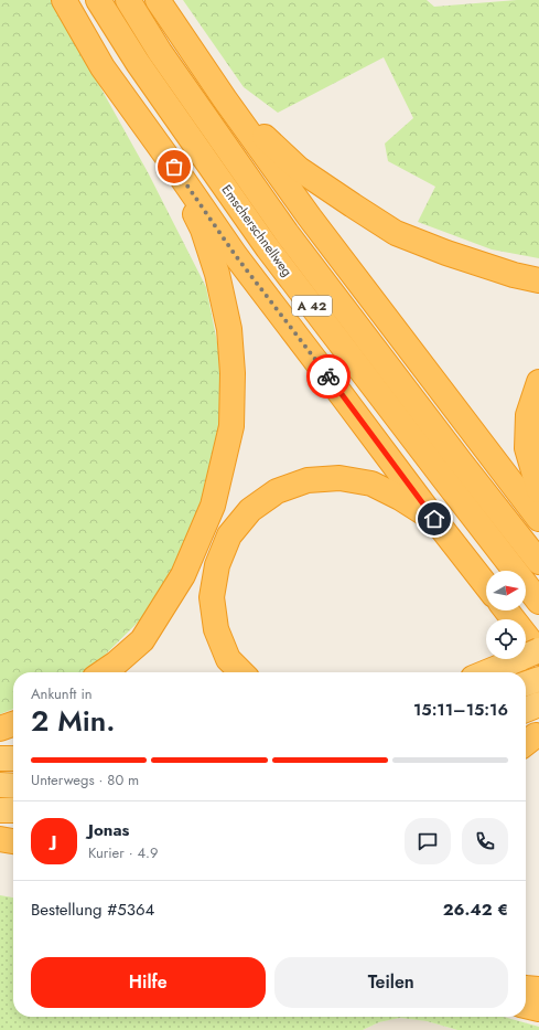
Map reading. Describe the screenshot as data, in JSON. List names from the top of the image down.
{
  "streets": {
    "highway": ["Emscherschnellweg", "A 42"]
  },
  "north": "right",
  "page": {
    "heading": ["2 Min.", "Ankunft in", "15:11–15:16"],
    "panel": [
      "Jonas",
      "Kurier · 4.9",
      "Bestellung #5364",
      "26.42 €"
    ],
    "bar": "Unterwegs · 80 m",
    "round": "J",
    "buttons": ["Hilfe", "Teilen"]
  }
}
